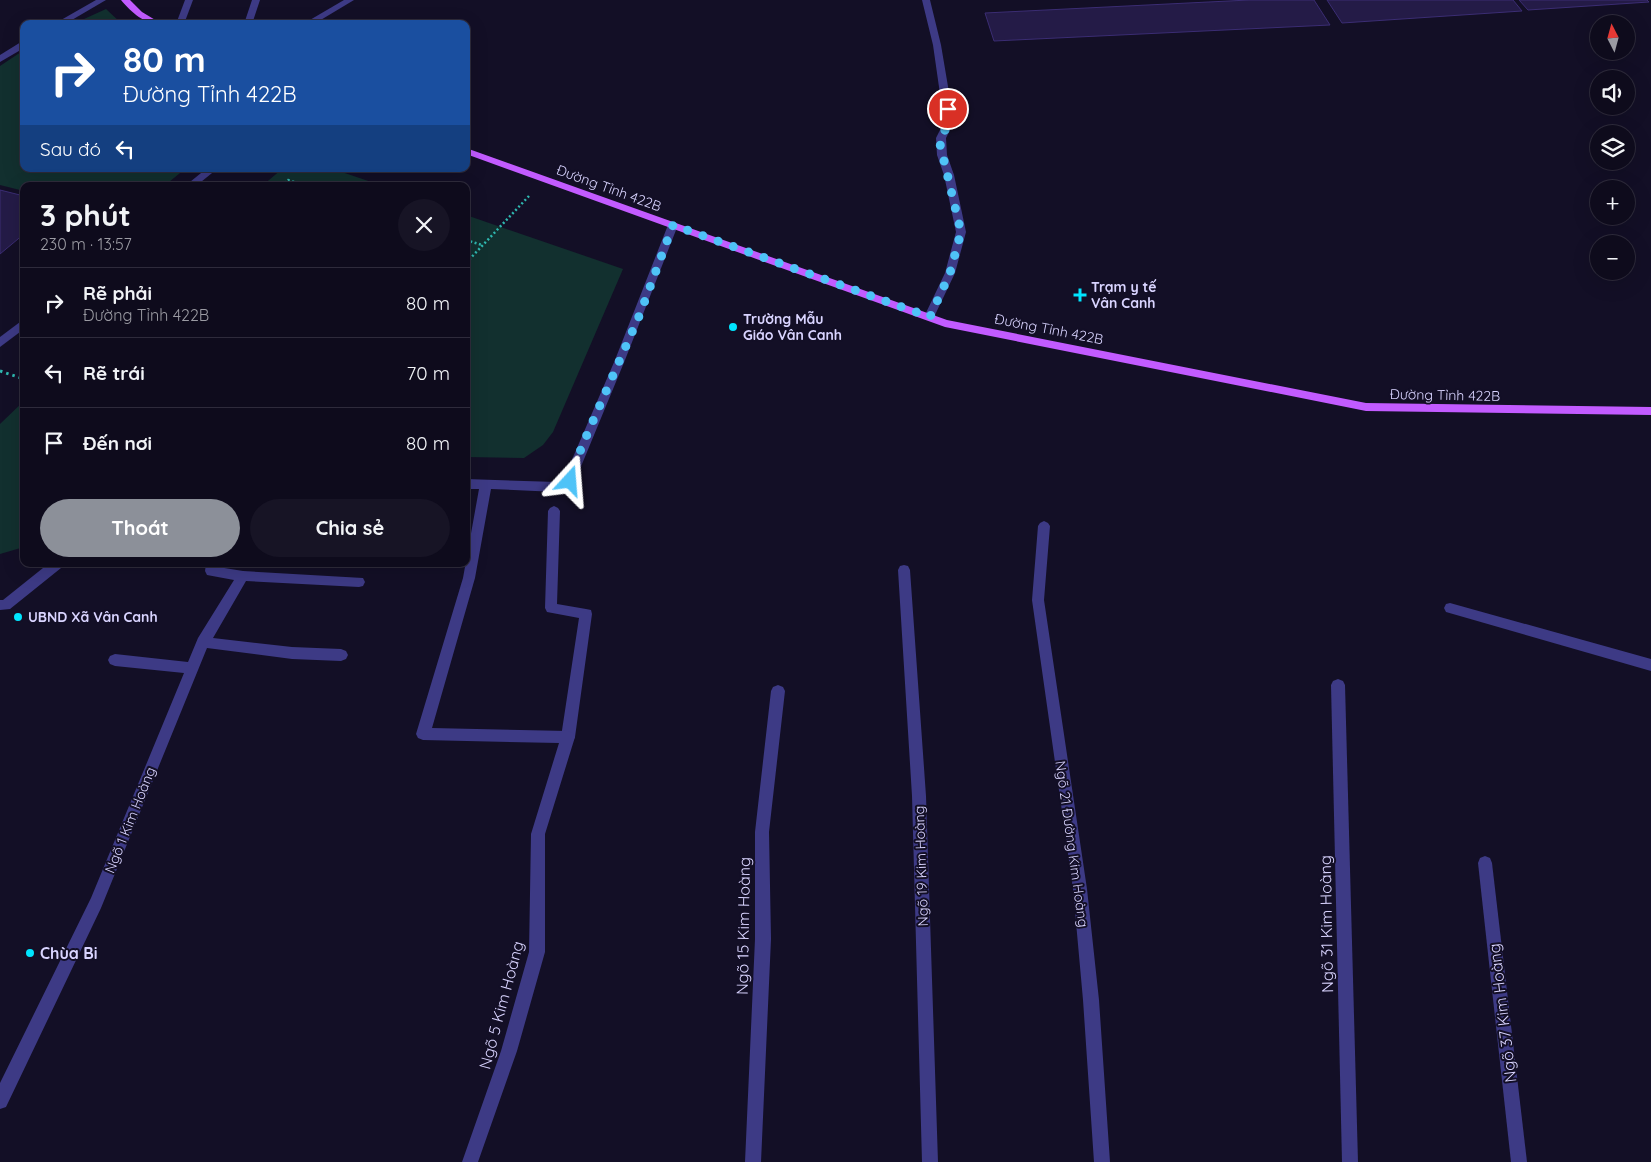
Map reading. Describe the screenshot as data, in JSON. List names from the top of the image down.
{
  "streets": {
    "main road": ["Đường Tỉnh 422B"],
    "street": [
      "Ngõ 1 Kim Hoàng",
      "Ngõ 21 Đường Kim Hoàng",
      "Ngõ 19 Kim Hoàng",
      "Ngõ 31 Kim Hoàng",
      "Ngõ 15 Kim Hoàng",
      "Ngõ 5 Kim Hoàng",
      "Ngõ 37 Kim Hoàng"
    ]
  },
  "places": {
    "health": ["Trạm y tế Vân Canh"],
    "other": ["Trường Mẫu Giáo Vân Canh", "UBND Xã Vân Canh", "Chùa Bi"]
  },
  "north": "top",
  "page": {
    "map_buttons": ["+", "−"],
    "turn": ["80 m", "Đường Tỉnh 422B"],
    "then": "Sau đó",
    "heading": ["3 phút", "230 m · 13:57"],
    "list": [
      {
        "name": "Rẽ phải",
        "note": "Đường Tỉnh 422B",
        "value": "80 m"
      },
      {
        "name": "Rẽ trái",
        "value": "70 m"
      },
      {
        "name": "Đến nơi",
        "value": "80 m"
      }
    ],
    "buttons": ["Thoát", "Chia sẻ"]
  }
}
